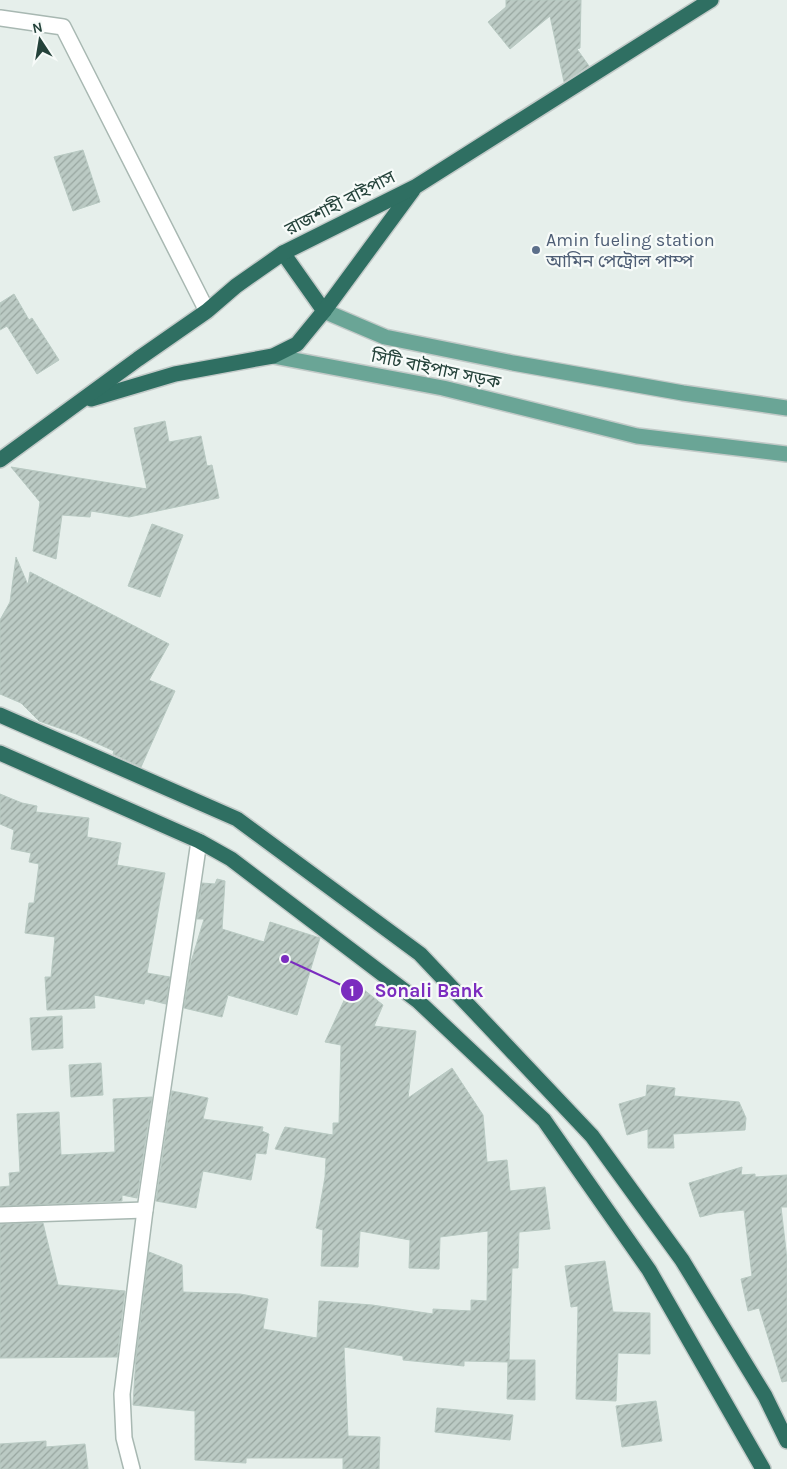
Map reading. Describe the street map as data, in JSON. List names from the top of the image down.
{
  "streets": {
    "highway": ["রাজশাহী বাইপাস", "সিটি বাইপাস সড়ক"]
  },
  "crossings": [
    ["রাজশাহী বাইপাস", "সিটি বাইপাস সড়ক"]
  ],
  "places": ["Amin fueling station আমিন পেট্রোল পাম্প", "Sonali Bank"],
  "north": "top"
}
